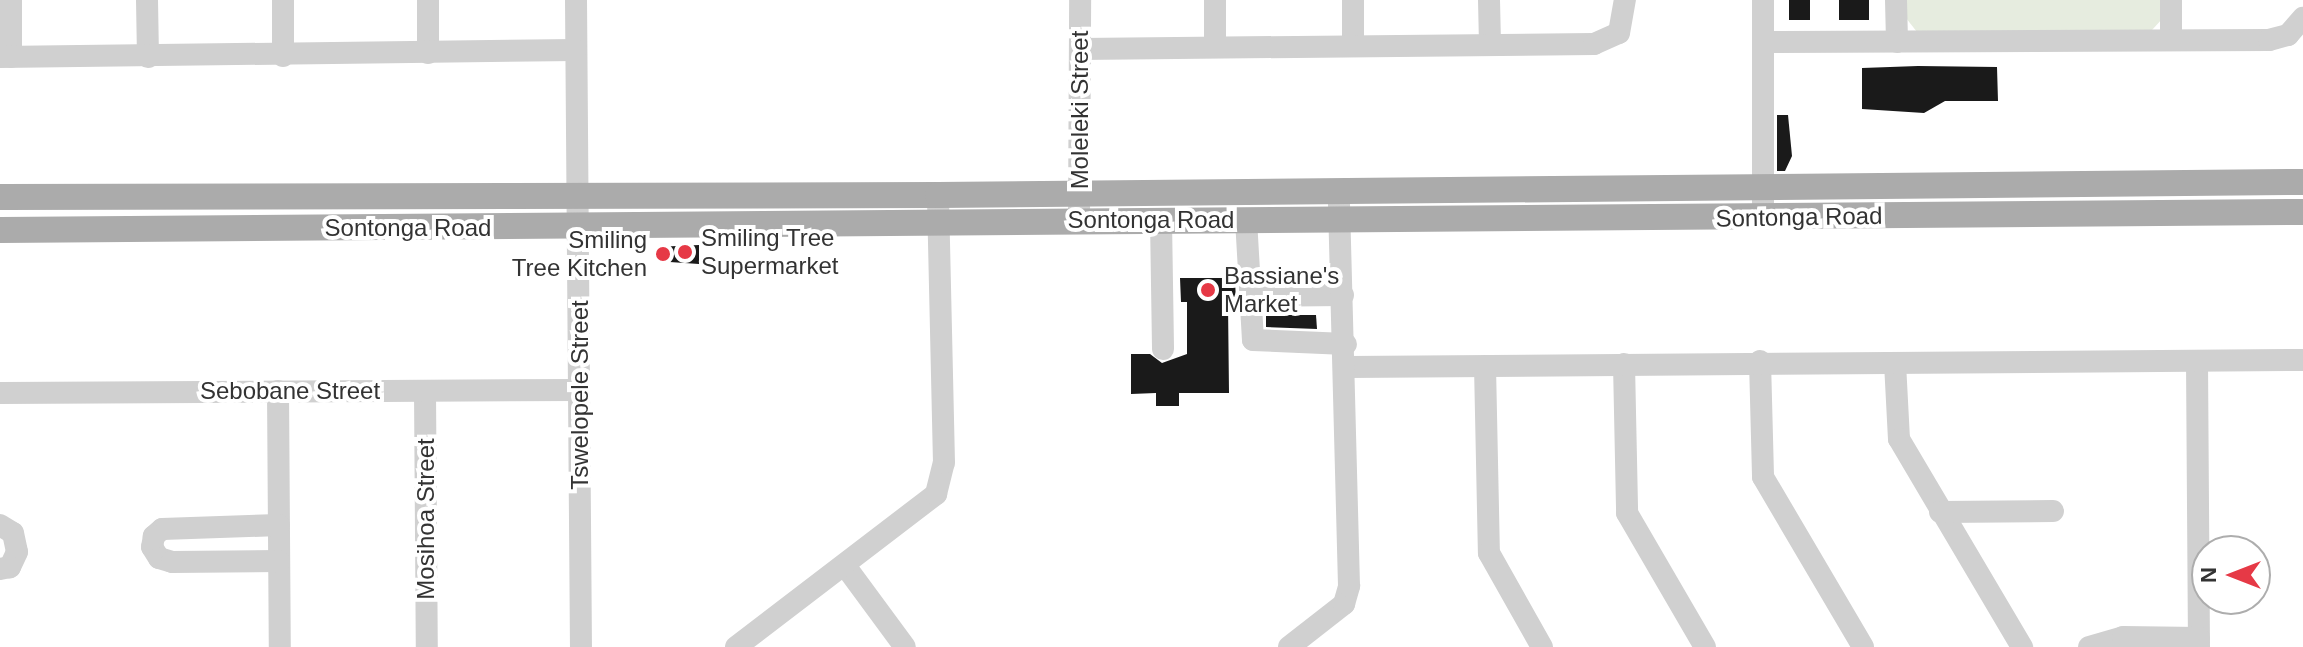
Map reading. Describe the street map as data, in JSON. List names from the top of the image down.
{
  "streets": {
    "main road": ["Sontonga Road"],
    "street": [
      "Moleleki Street",
      "Sebobane Street",
      "Tswelopele Street",
      "Mosihoa Street"
    ]
  },
  "crossings": [
    ["Moleleki Street", "Sontonga Road"],
    ["Sontonga Road", "Tswelopele Street"],
    ["Sebobane Street", "Tswelopele Street"],
    ["Sebobane Street", "Mosihoa Street"]
  ],
  "places": ["Smiling Tree Supermarket", "Smiling Tree Kitchen", "Bassiane's Market"],
  "north": "left"
}
